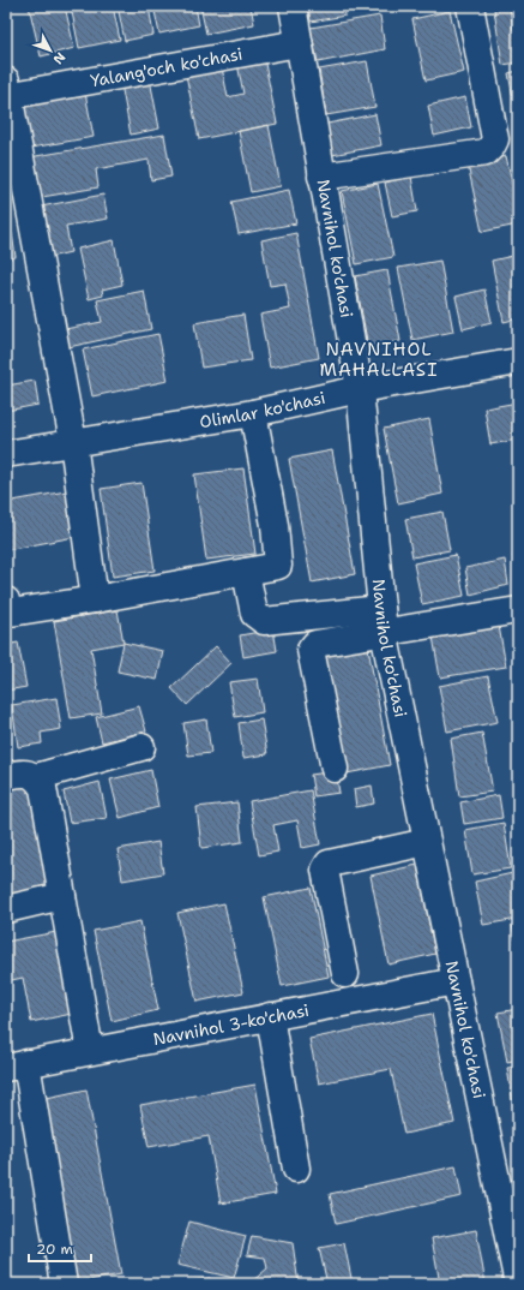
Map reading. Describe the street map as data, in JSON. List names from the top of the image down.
{
  "streets": {
    "street": [
      "Yalang'och ko'chasi",
      "Navnihol ko'chasi",
      "Olimlar ko'chasi",
      "Navnihol 3-ko'chasi"
    ]
  },
  "crossings": [
    ["Yalang'och ko'chasi", "Navnihol ko'chasi"],
    ["Navnihol ko'chasi", "Olimlar ko'chasi"],
    ["Navnihol ko'chasi", "Navnihol 3-ko'chasi"]
  ],
  "districts": ["NAVNIHOL MAHALLASI"],
  "scale_bar": "20 m",
  "north": "bottom right"
}
